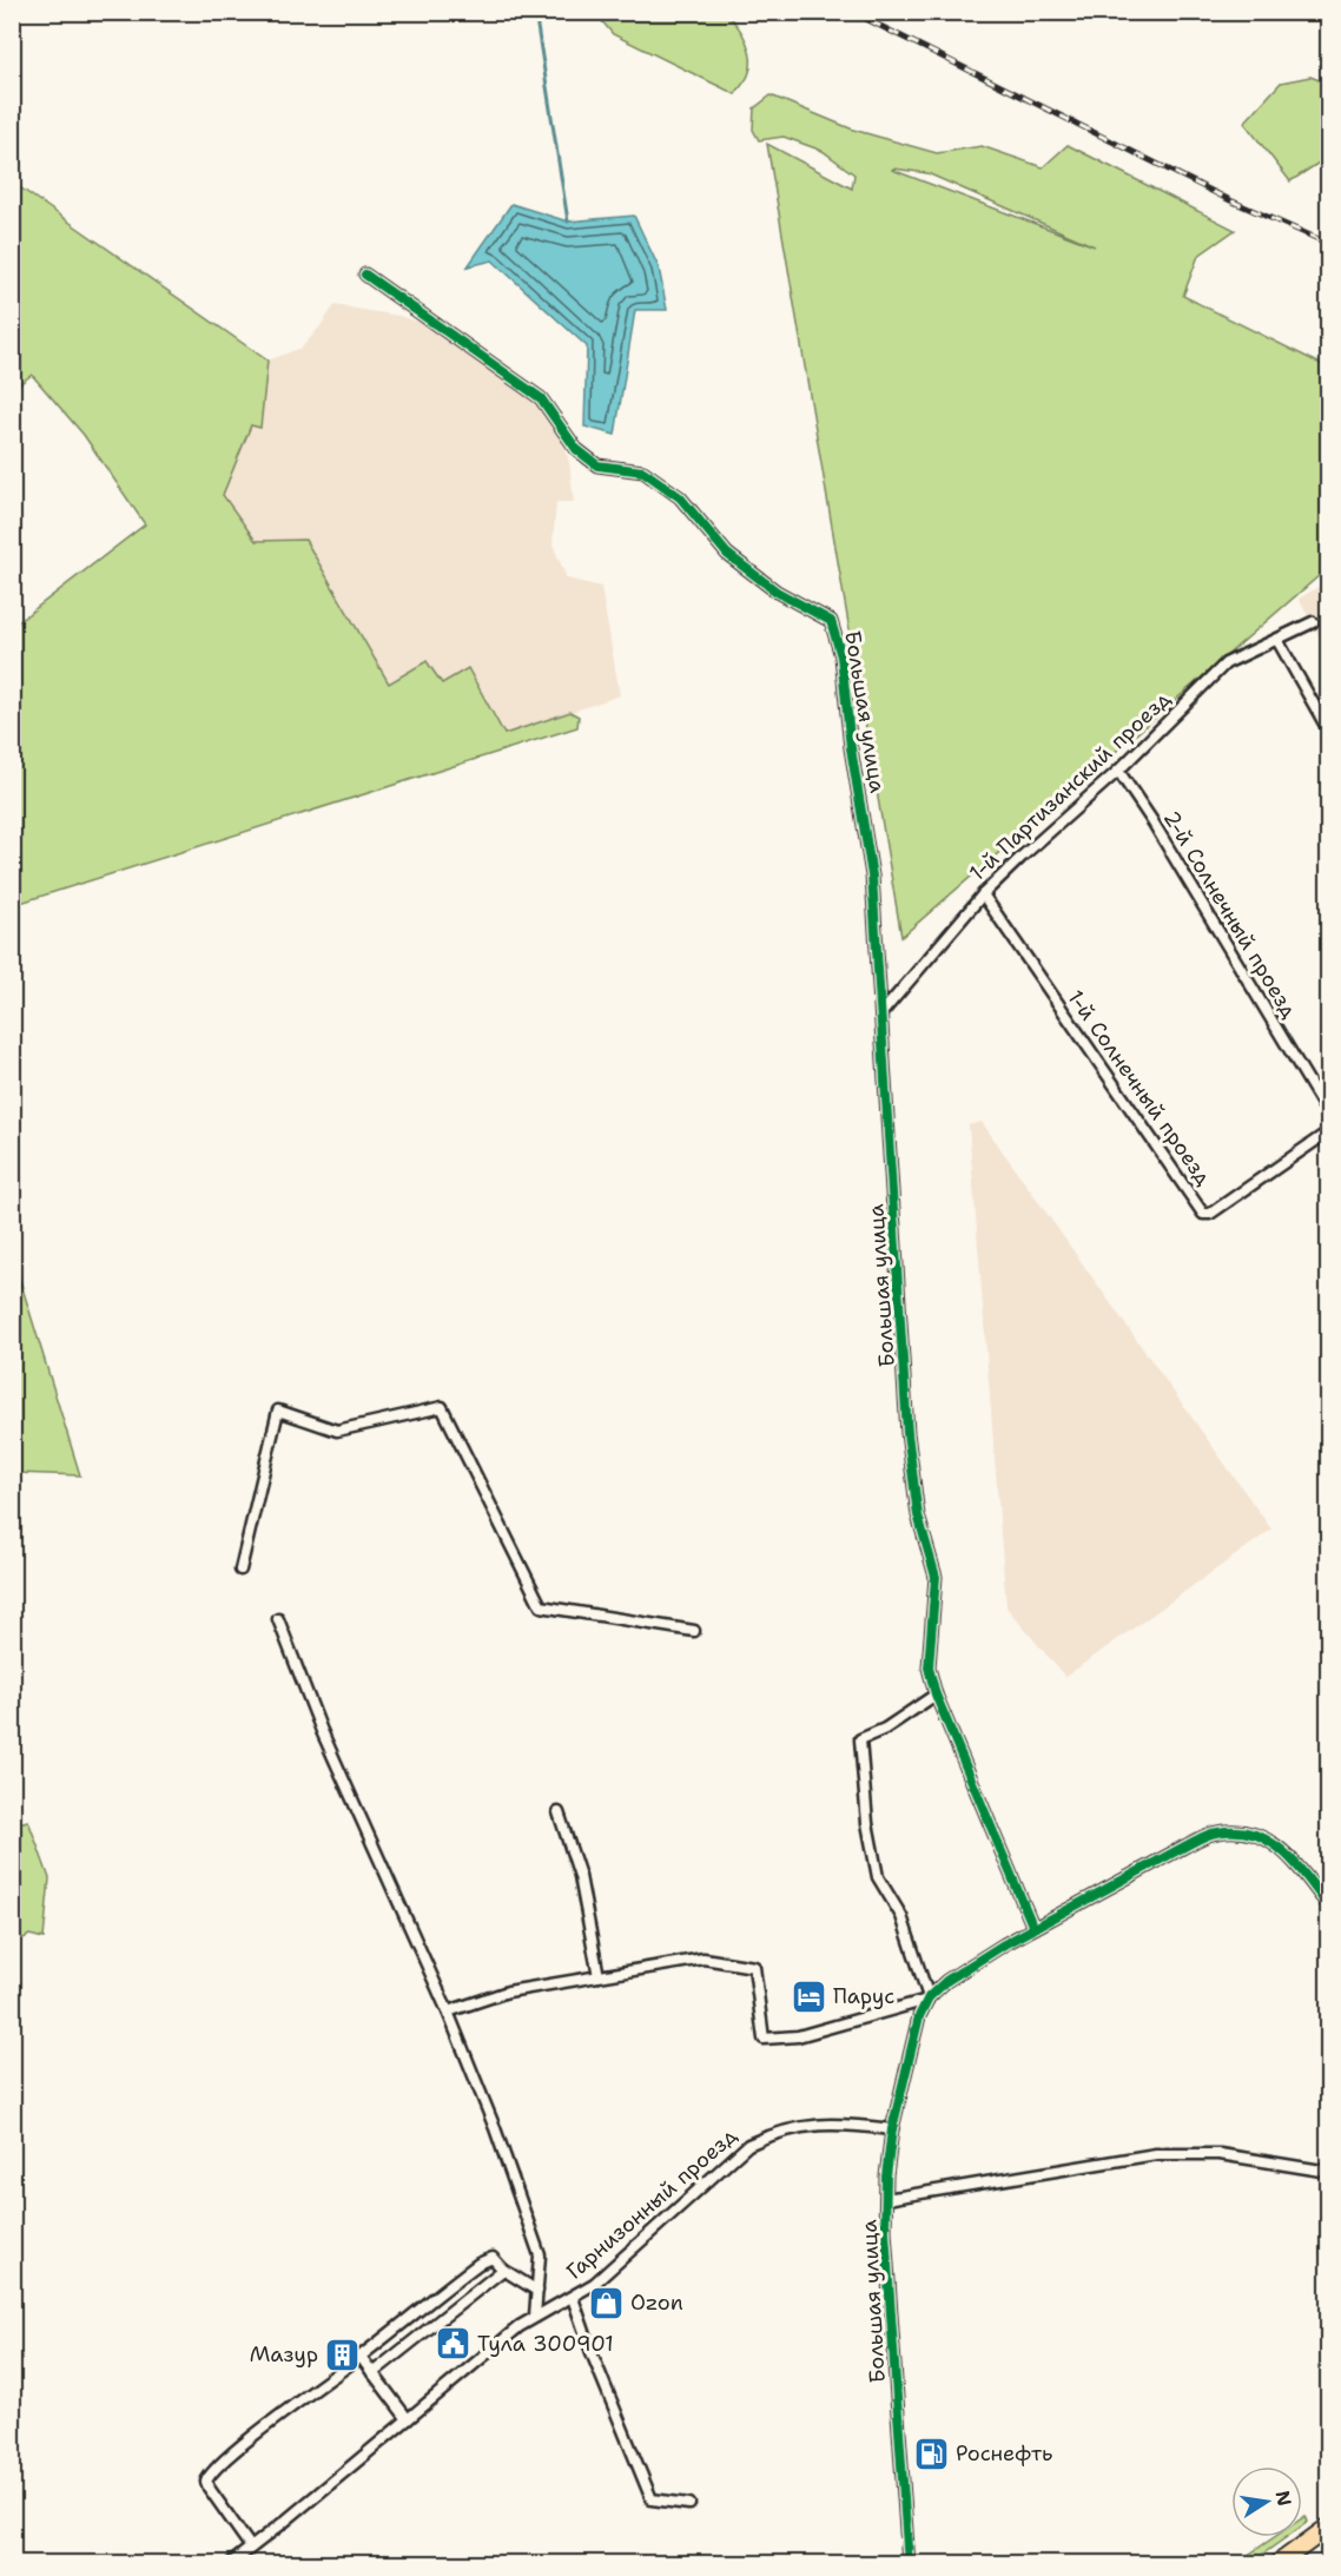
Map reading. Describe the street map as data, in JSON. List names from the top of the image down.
{
  "streets": {
    "street": [
      "Большая улица",
      "1-й Партизанский проезд",
      "2-й Солнечный проезд",
      "1-й Солнечный проезд",
      "Гарнизонный проезд"
    ]
  },
  "crossings": [
    ["Большая улица", "1-й Партизанский проезд"],
    ["Большая улица", "Гарнизонный проезд"],
    ["1-й Партизанский проезд", "2-й Солнечный проезд"],
    ["1-й Партизанский проезд", "1-й Солнечный проезд"]
  ],
  "places": {
    "hotel": ["Парус"],
    "shop": ["Ozon"],
    "public building": ["Тула 300901"],
    "building": ["Мазур"],
    "fuel station": ["Роснефть"]
  },
  "north": "right"
}
